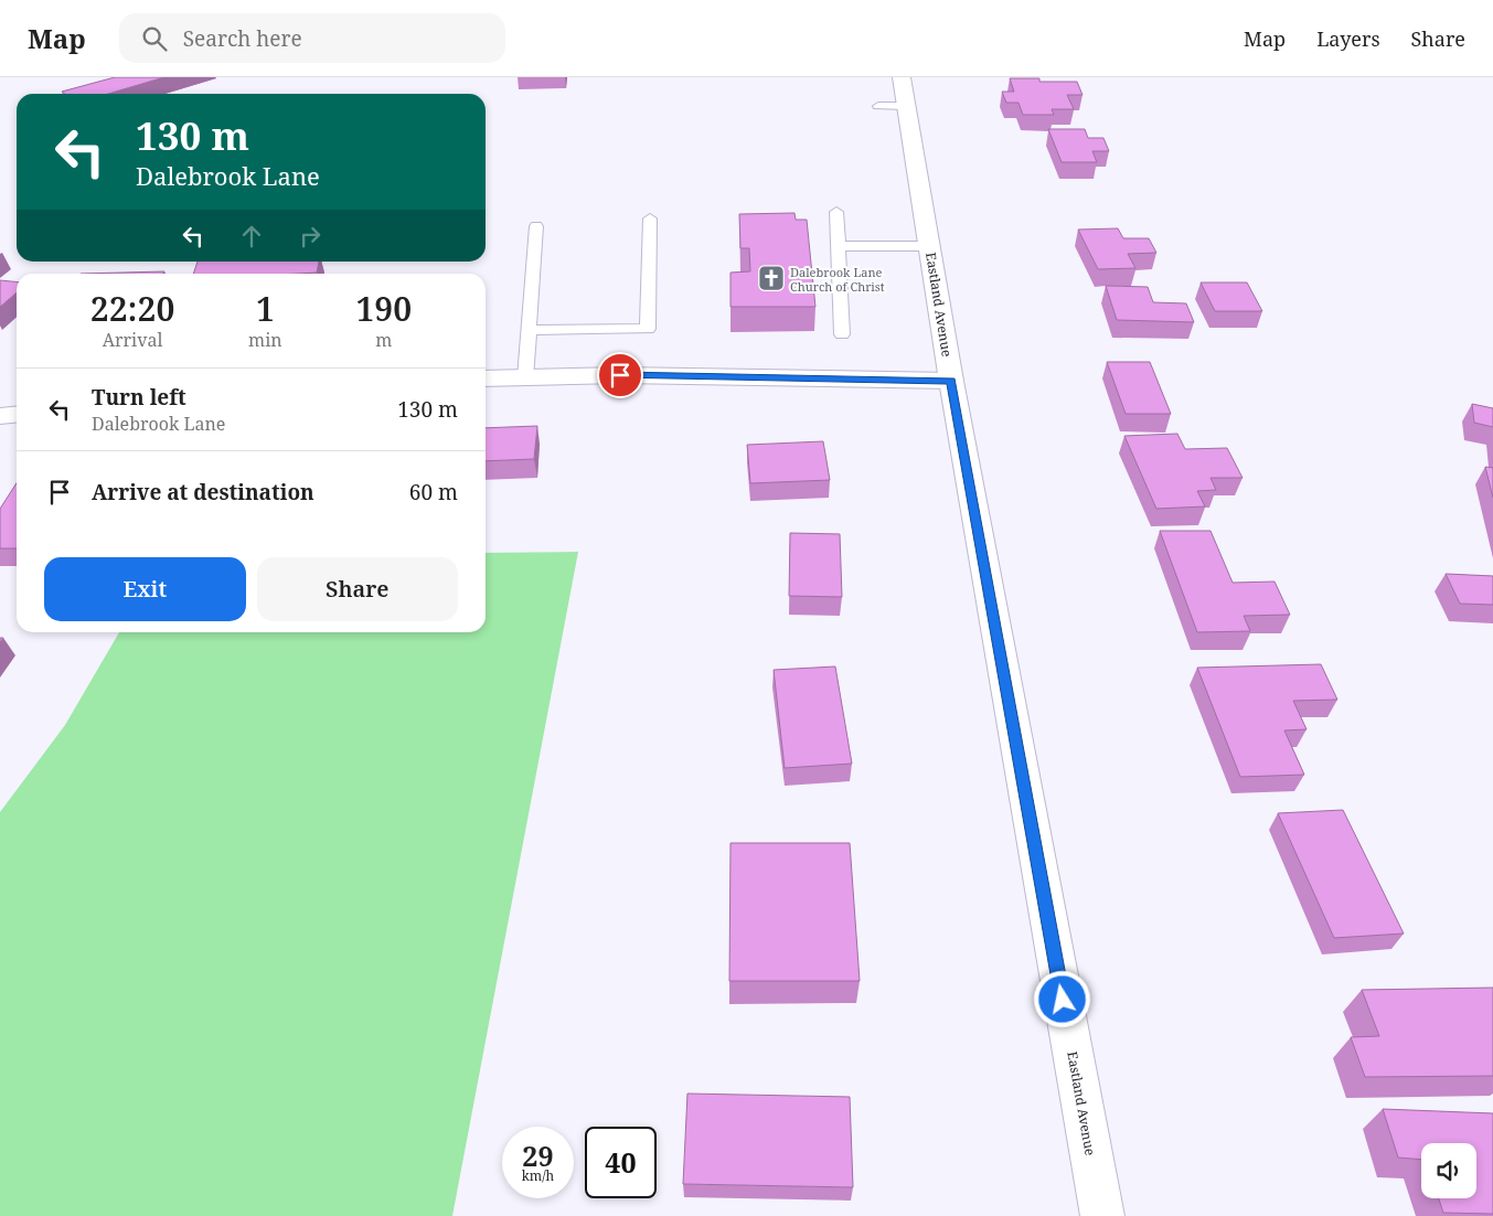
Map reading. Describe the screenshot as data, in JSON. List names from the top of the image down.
{
  "streets": {
    "street": ["Eastland Avenue"]
  },
  "places": {
    "church": ["Dalebrook Lane Church of Christ"]
  },
  "page": {
    "header": "Map",
    "search": "Search here",
    "nav": ["Map", "Layers", "Share"],
    "turn": ["130 m", "Dalebrook Lane"],
    "eta": [
      "22:20",
      "Arrival",
      "1",
      "min",
      "190",
      "m"
    ],
    "list": [
      {
        "name": "Turn left",
        "note": "Dalebrook Lane",
        "value": "130 m"
      },
      {
        "name": "Arrive at destination",
        "value": "60 m"
      }
    ],
    "buttons": ["Exit", "Share"],
    "speed": "29 km/h",
    "limit": "40"
  }
}
